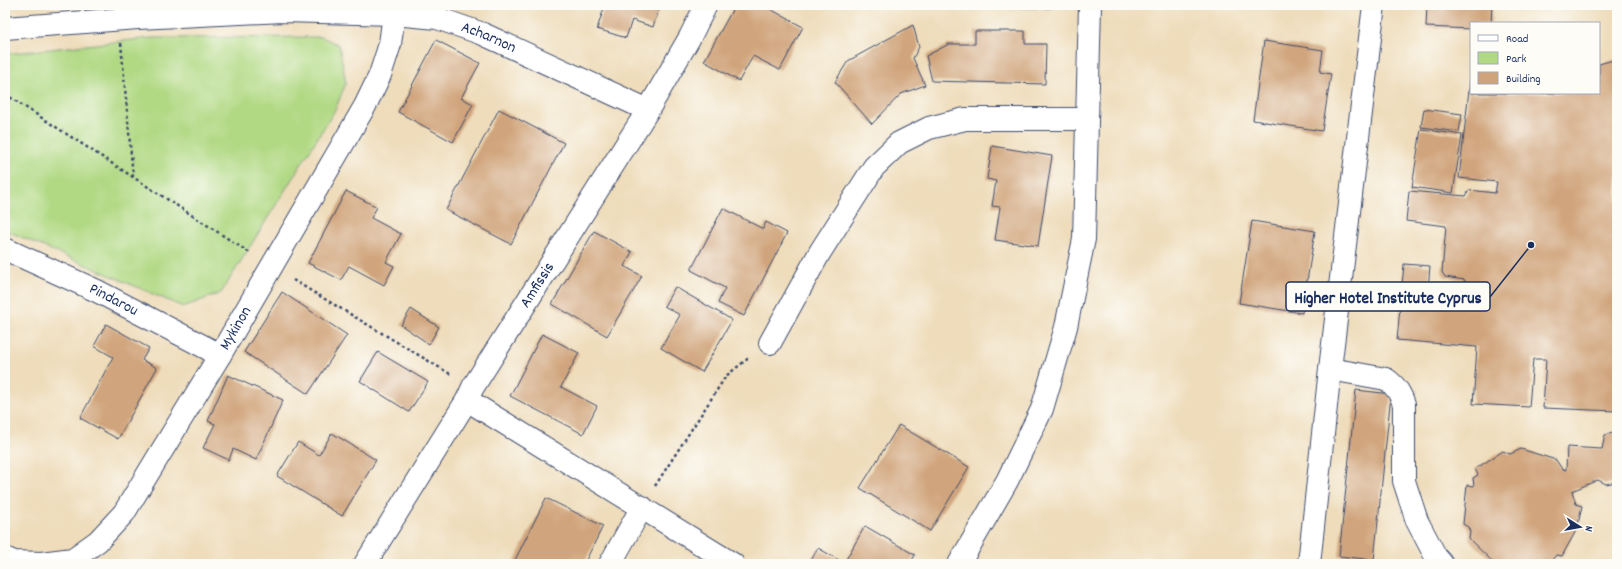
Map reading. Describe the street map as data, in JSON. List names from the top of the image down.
{
  "streets": {
    "street": [
      "Acharnon",
      "Amfissis",
      "Pindarou",
      "Mykinon"
    ]
  },
  "crossings": [
    ["Acharnon", "Amfissis"],
    ["Acharnon", "Mykinon"],
    ["Pindarou", "Mykinon"]
  ],
  "places": ["Higher Hotel Institute Cyprus"],
  "legend": ["Road", "Park", "Building"],
  "north": "right"
}
